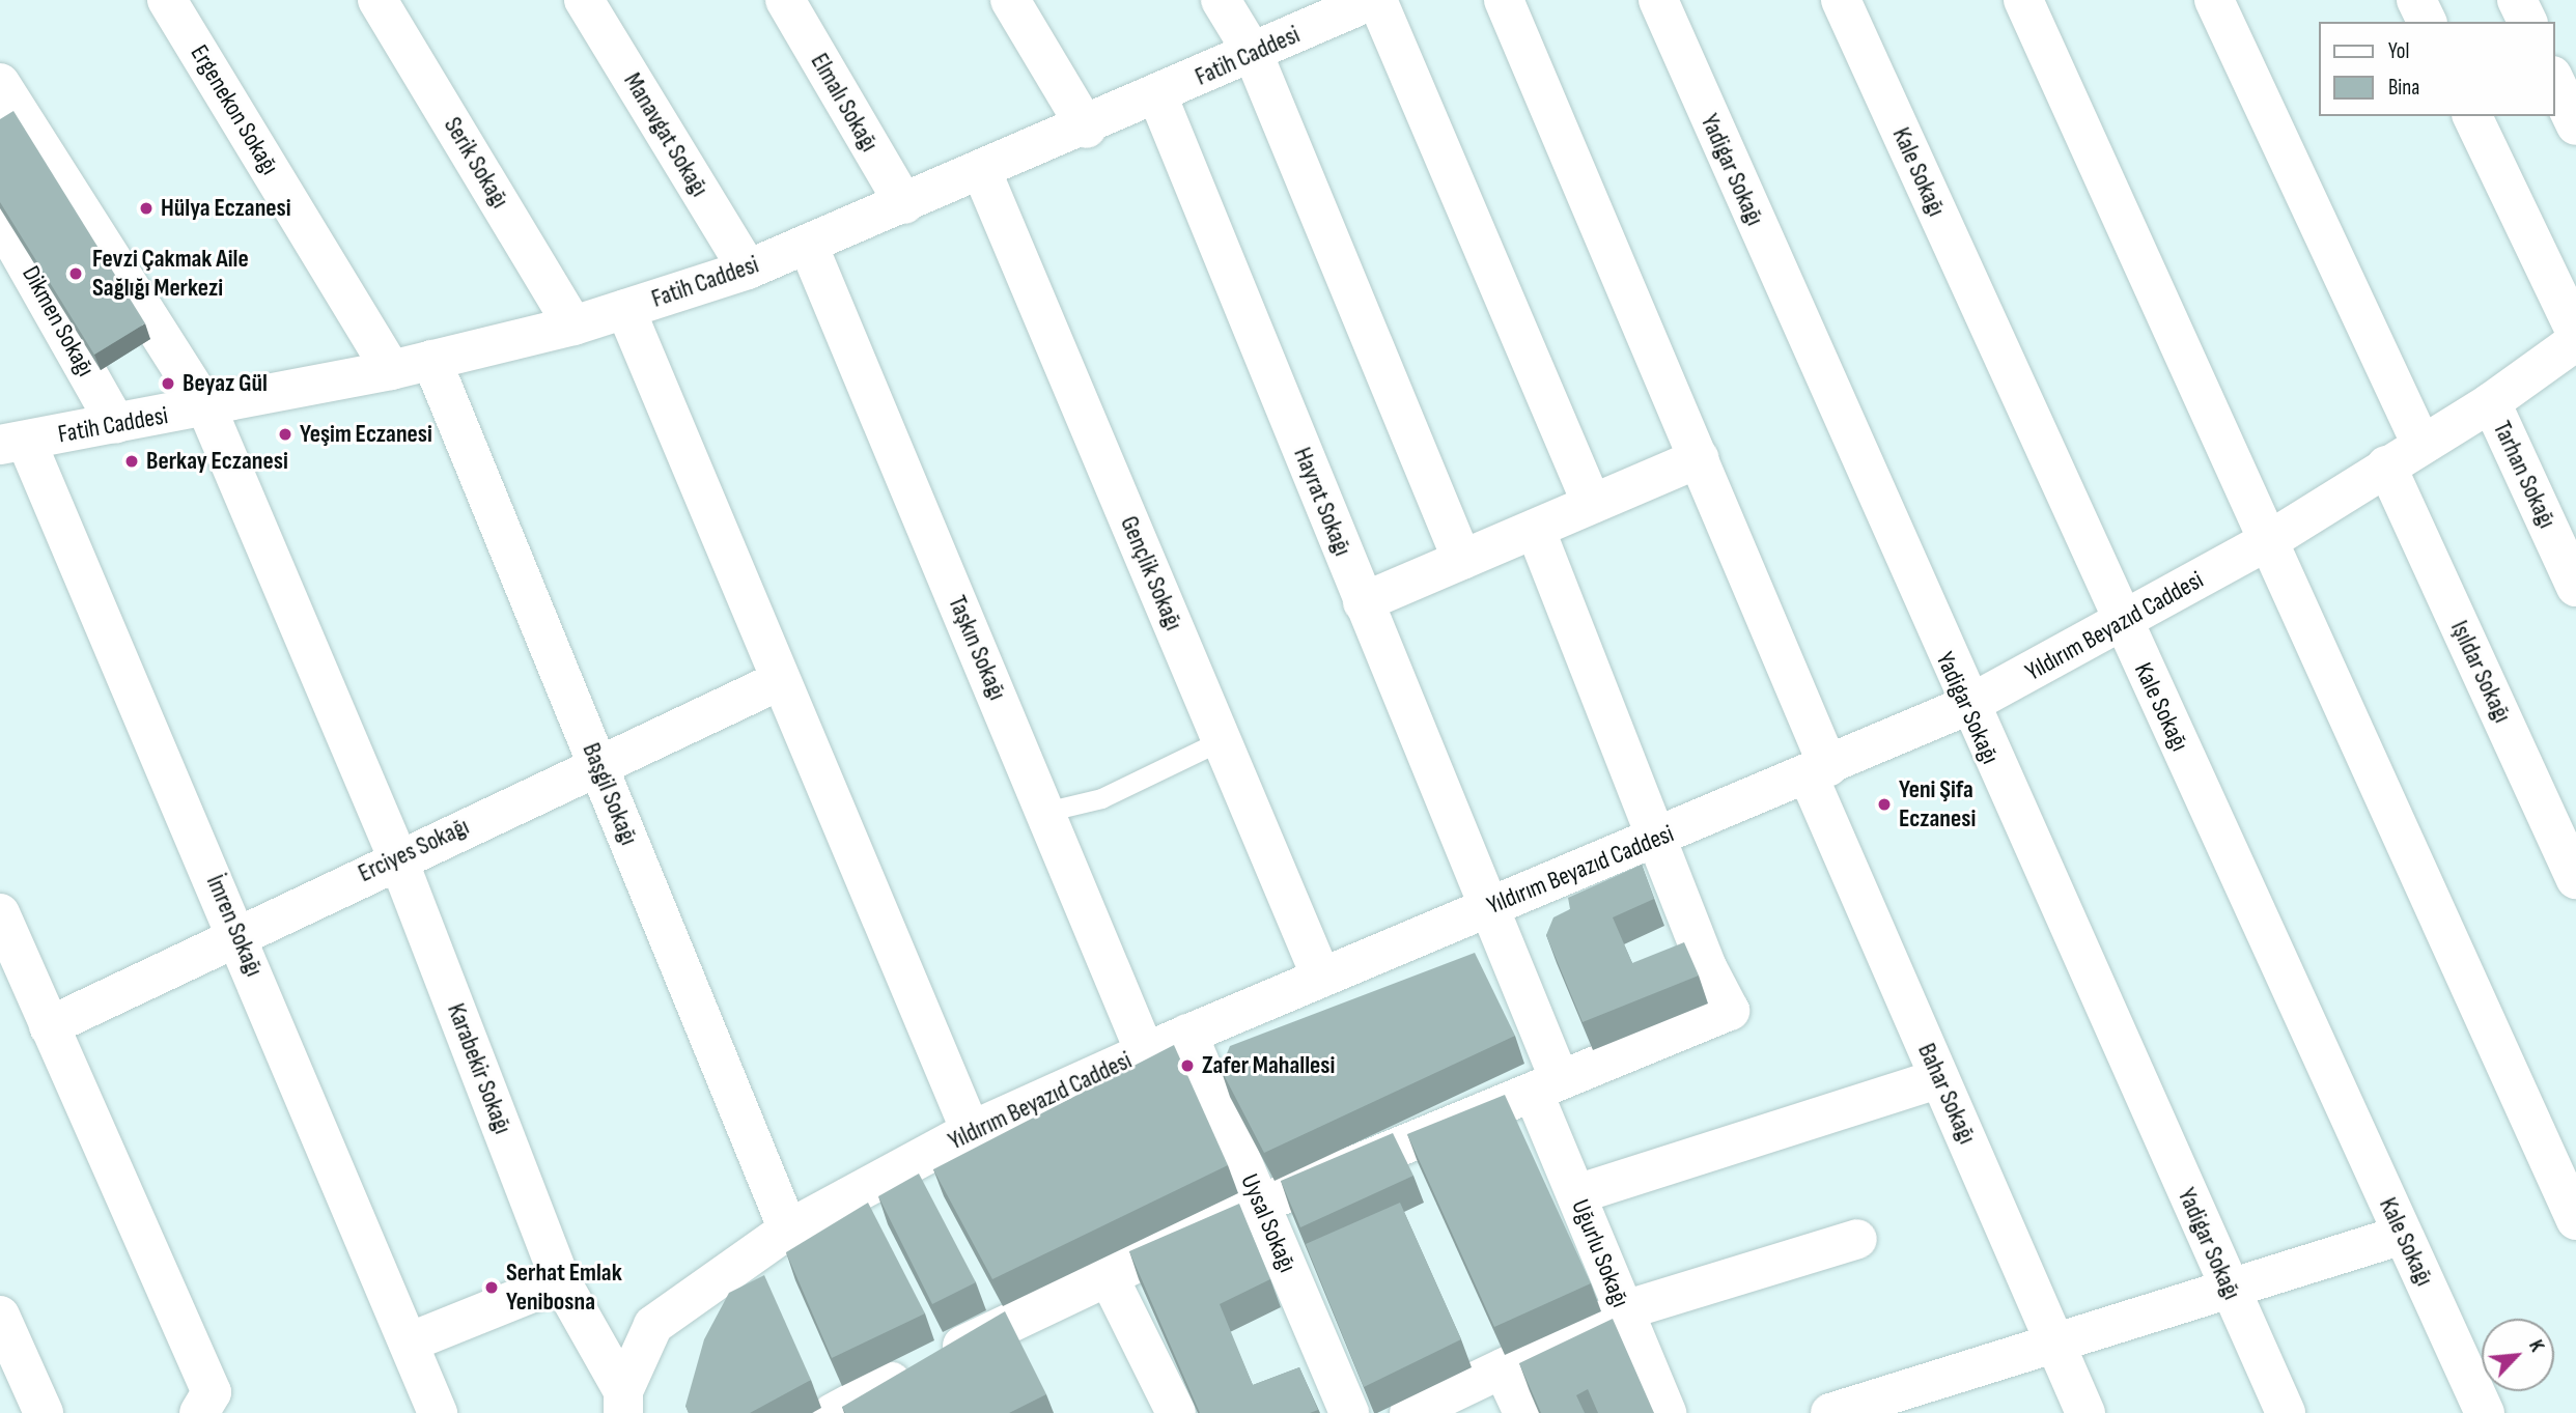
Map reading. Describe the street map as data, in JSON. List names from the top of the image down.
{
  "streets": {
    "street": [
      "Fatih Caddesi",
      "Elmalı Sokağı",
      "Ergenekon Sokağı",
      "Manavgat Sokağı",
      "Serik Sokağı",
      "Yadigar Sokağı",
      "Kale Sokağı",
      "Dikmen Sokağı",
      "Tarhan Sokağı",
      "Hayrat Sokağı",
      "Gençlik Sokağı",
      "Yıldırım Beyazıd Caddesi",
      "Taşkın Sokağı",
      "Işıldar Sokağı",
      "Başgil Sokağı",
      "Erciyes Sokağı",
      "İmren Sokağı",
      "Karabekir Sokağı",
      "Bahar Sokağı",
      "Uysal Sokağı",
      "Uğurlu Sokağı"
    ]
  },
  "crossings": [
    ["Fatih Caddesi", "Elmalı Sokağı"],
    ["Fatih Caddesi", "Ergenekon Sokağı"],
    ["Fatih Caddesi", "Manavgat Sokağı"],
    ["Fatih Caddesi", "Serik Sokağı"],
    ["Fatih Caddesi", "Dikmen Sokağı"],
    ["Fatih Caddesi", "Hayrat Sokağı"],
    ["Fatih Caddesi", "Gençlik Sokağı"],
    ["Fatih Caddesi", "Taşkın Sokağı"],
    ["Fatih Caddesi", "Başgil Sokağı"],
    ["Fatih Caddesi", "İmren Sokağı"],
    ["Fatih Caddesi", "Karabekir Sokağı"],
    ["Yadigar Sokağı", "Yıldırım Beyazıd Caddesi"],
    ["Kale Sokağı", "Yıldırım Beyazıd Caddesi"],
    ["Tarhan Sokağı", "Yıldırım Beyazıd Caddesi"],
    ["Hayrat Sokağı", "Yıldırım Beyazıd Caddesi"],
    ["Hayrat Sokağı", "Uğurlu Sokağı"],
    ["Gençlik Sokağı", "Yıldırım Beyazıd Caddesi"],
    ["Yıldırım Beyazıd Caddesi", "Taşkın Sokağı"],
    ["Yıldırım Beyazıd Caddesi", "Işıldar Sokağı"],
    ["Yıldırım Beyazıd Caddesi", "Başgil Sokağı"],
    ["Yıldırım Beyazıd Caddesi", "Karabekir Sokağı"],
    ["Yıldırım Beyazıd Caddesi", "Bahar Sokağı"],
    ["Yıldırım Beyazıd Caddesi", "Uysal Sokağı"],
    ["Yıldırım Beyazıd Caddesi", "Uğurlu Sokağı"],
    ["Başgil Sokağı", "Erciyes Sokağı"],
    ["Erciyes Sokağı", "İmren Sokağı"],
    ["Erciyes Sokağı", "Karabekir Sokağı"]
  ],
  "places": [
    "Hülya Eczanesi",
    "Fevzi Çakmak Aile Sağlığı Merkezi",
    "Beyaz Gül",
    "Yeşim Eczanesi",
    "Berkay Eczanesi",
    "Yeni Şifa Eczanesi",
    "Zafer Mahallesi",
    "Serhat Emlak Yenibosna"
  ],
  "legend": ["Yol", "Bina"],
  "north": "top right"
}
